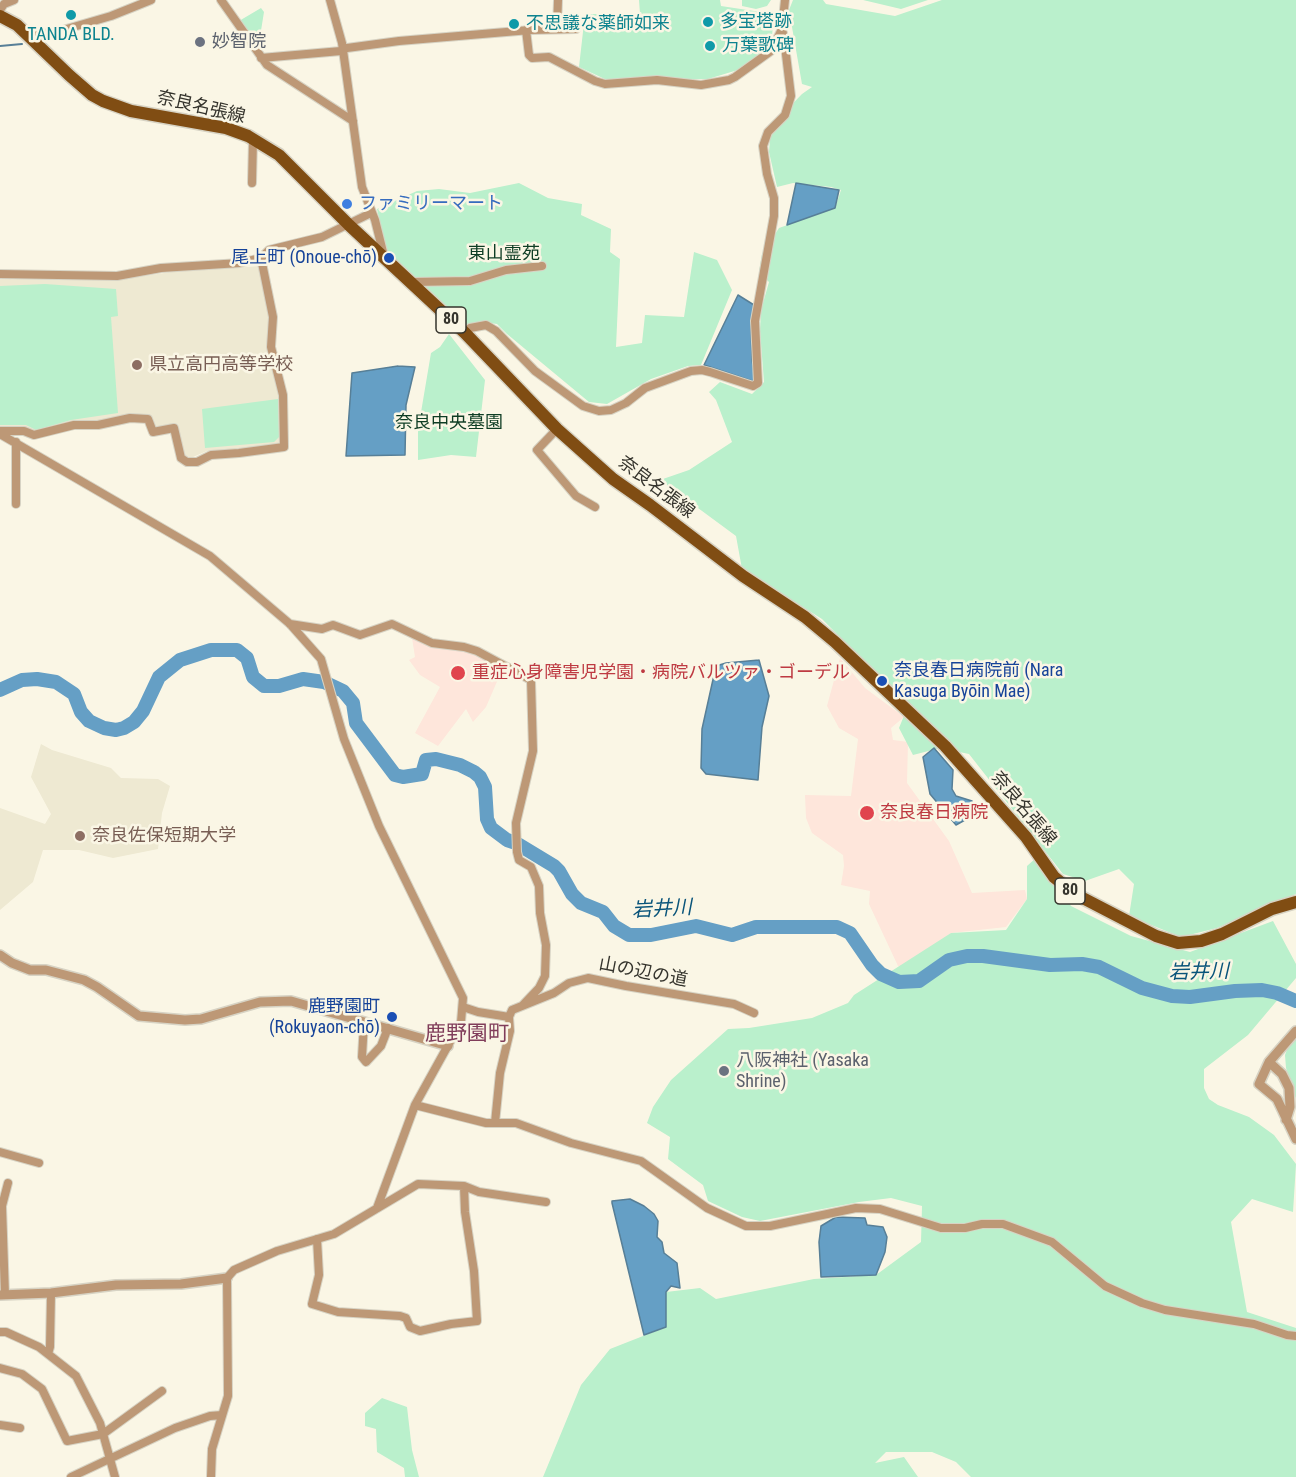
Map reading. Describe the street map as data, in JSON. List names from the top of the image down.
{
  "streets": {
    "main road": ["奈良名張線", "80"],
    "street": ["山の辺の道"]
  },
  "districts": ["鹿野園町"],
  "water": ["岩井川"],
  "parks": ["東山霊苑", "奈良中央墓園"],
  "places": [
    "TANDA BLD.",
    "多宝塔跡",
    "不思議な薬師如来",
    "妙智院",
    "万葉歌碑",
    "ファミリーマート",
    "尾上町 (Onoue-chō)",
    "県立高円高等学校",
    "重症心身障害児学園・病院バルツァ・ゴーデル",
    "奈良春日病院前 (Nara Kasuga Byōin Mae)",
    "奈良春日病院",
    "奈良佐保短期大学",
    "鹿野園町 (Rokuyaon-chō)",
    "八阪神社 (Yasaka Shrine)"
  ]
}
